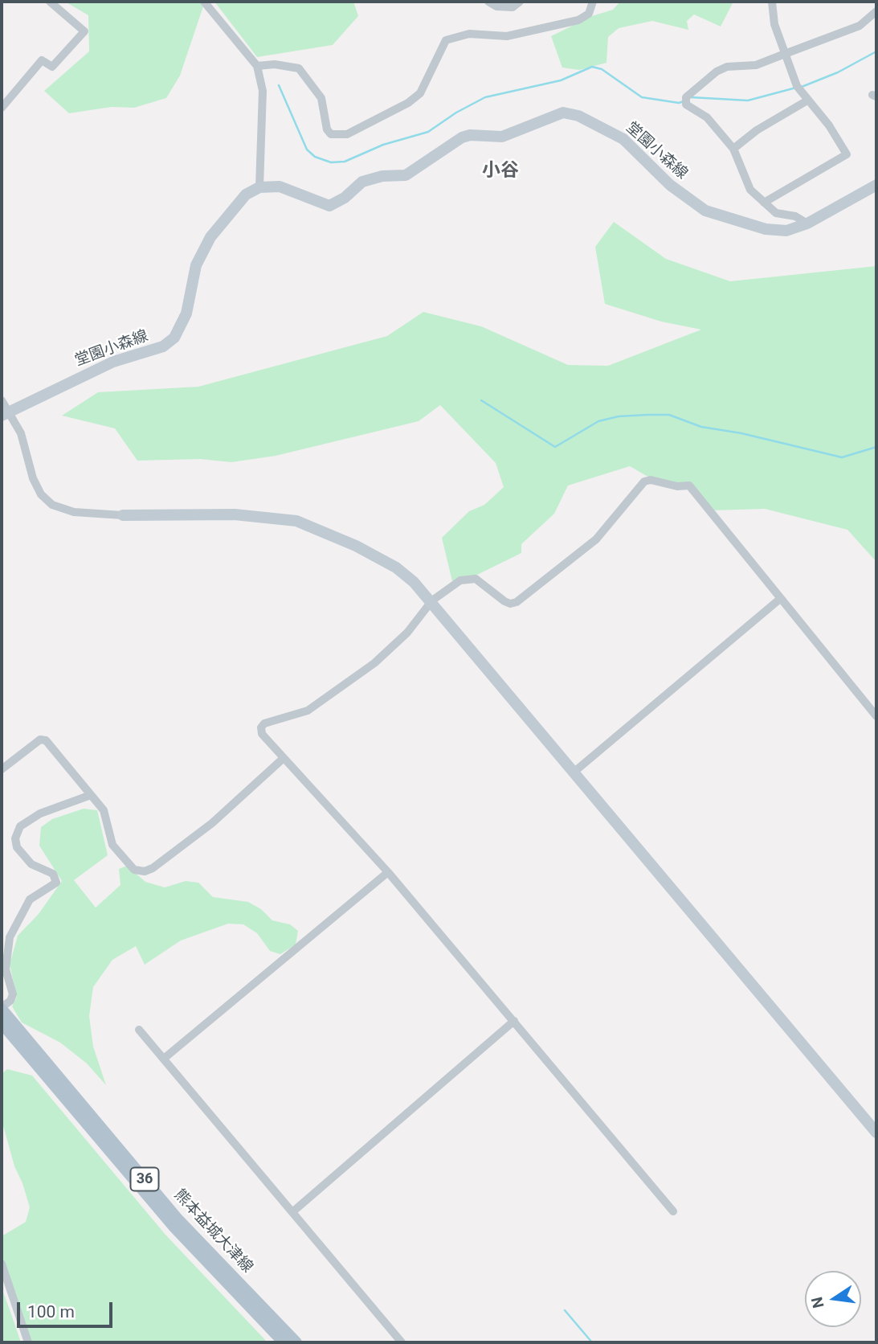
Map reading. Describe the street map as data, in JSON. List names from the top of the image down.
{
  "streets": {
    "main road": ["堂園小森線", "36", "熊本益城大津線"]
  },
  "districts": ["小谷"],
  "scale_bar": "100 m",
  "north": "left"
}
